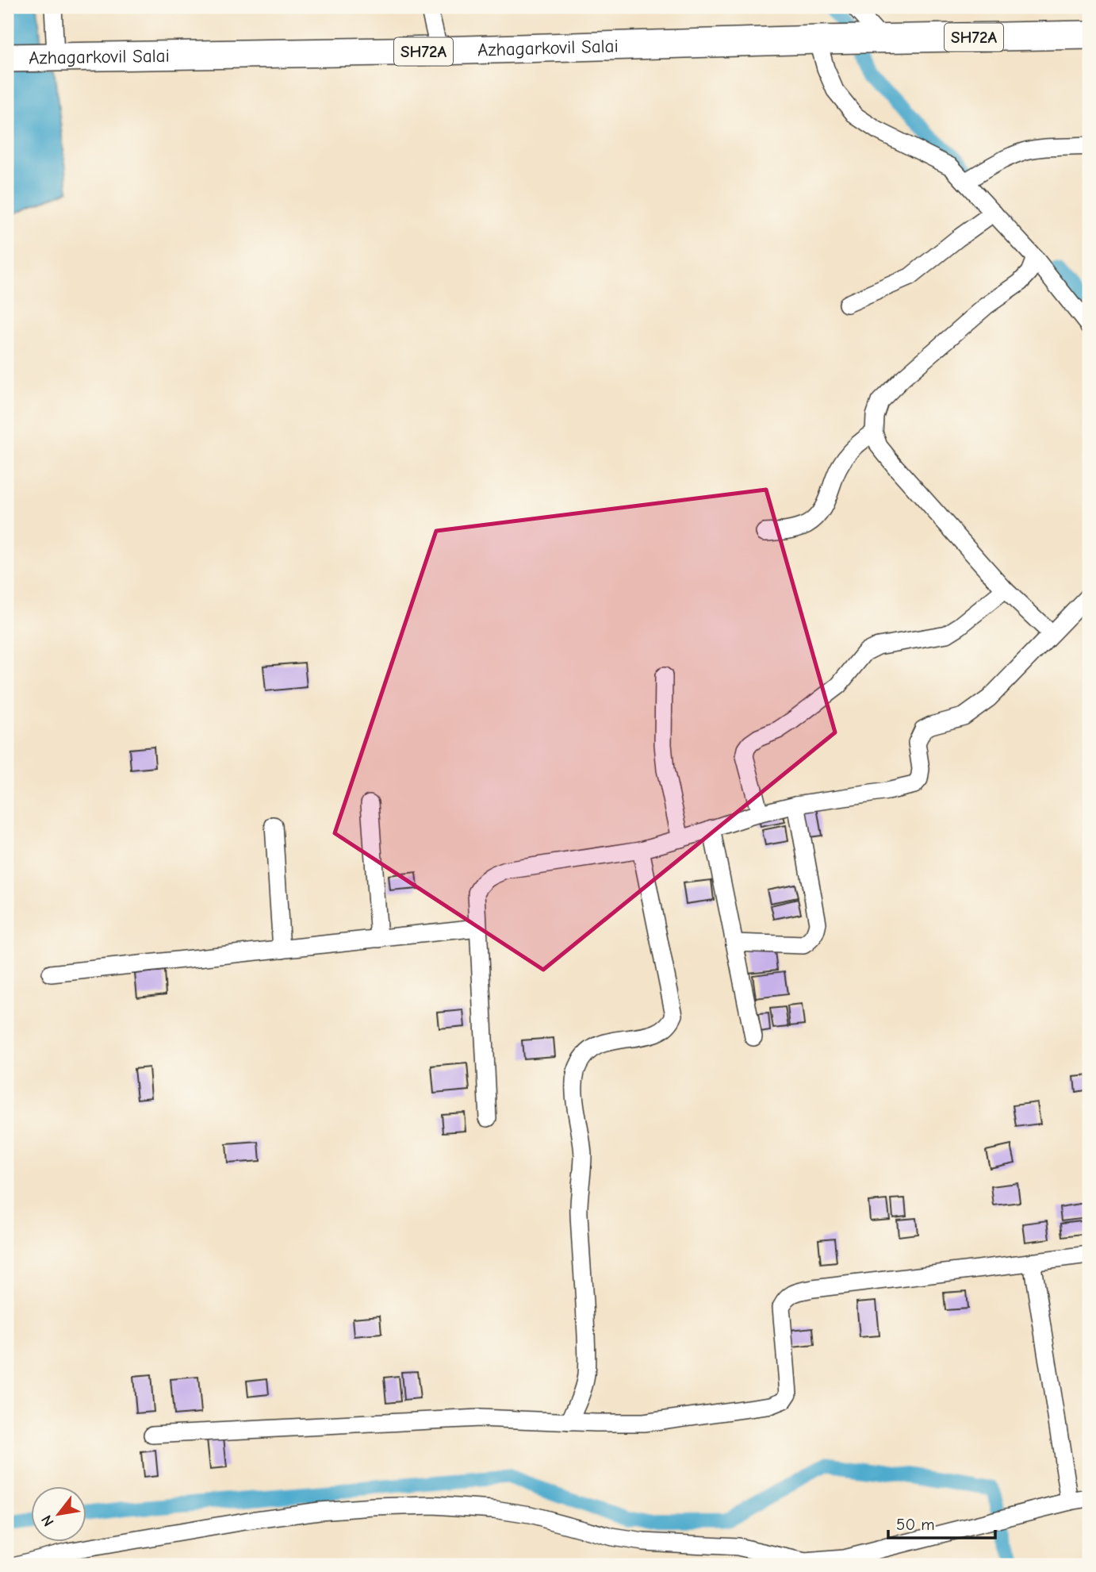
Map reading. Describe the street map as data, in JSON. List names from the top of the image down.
{
  "streets": {
    "main road": ["SH72A", "Azhagarkovil Salai"]
  },
  "scale_bar": "50 m",
  "north": "bottom left"
}
